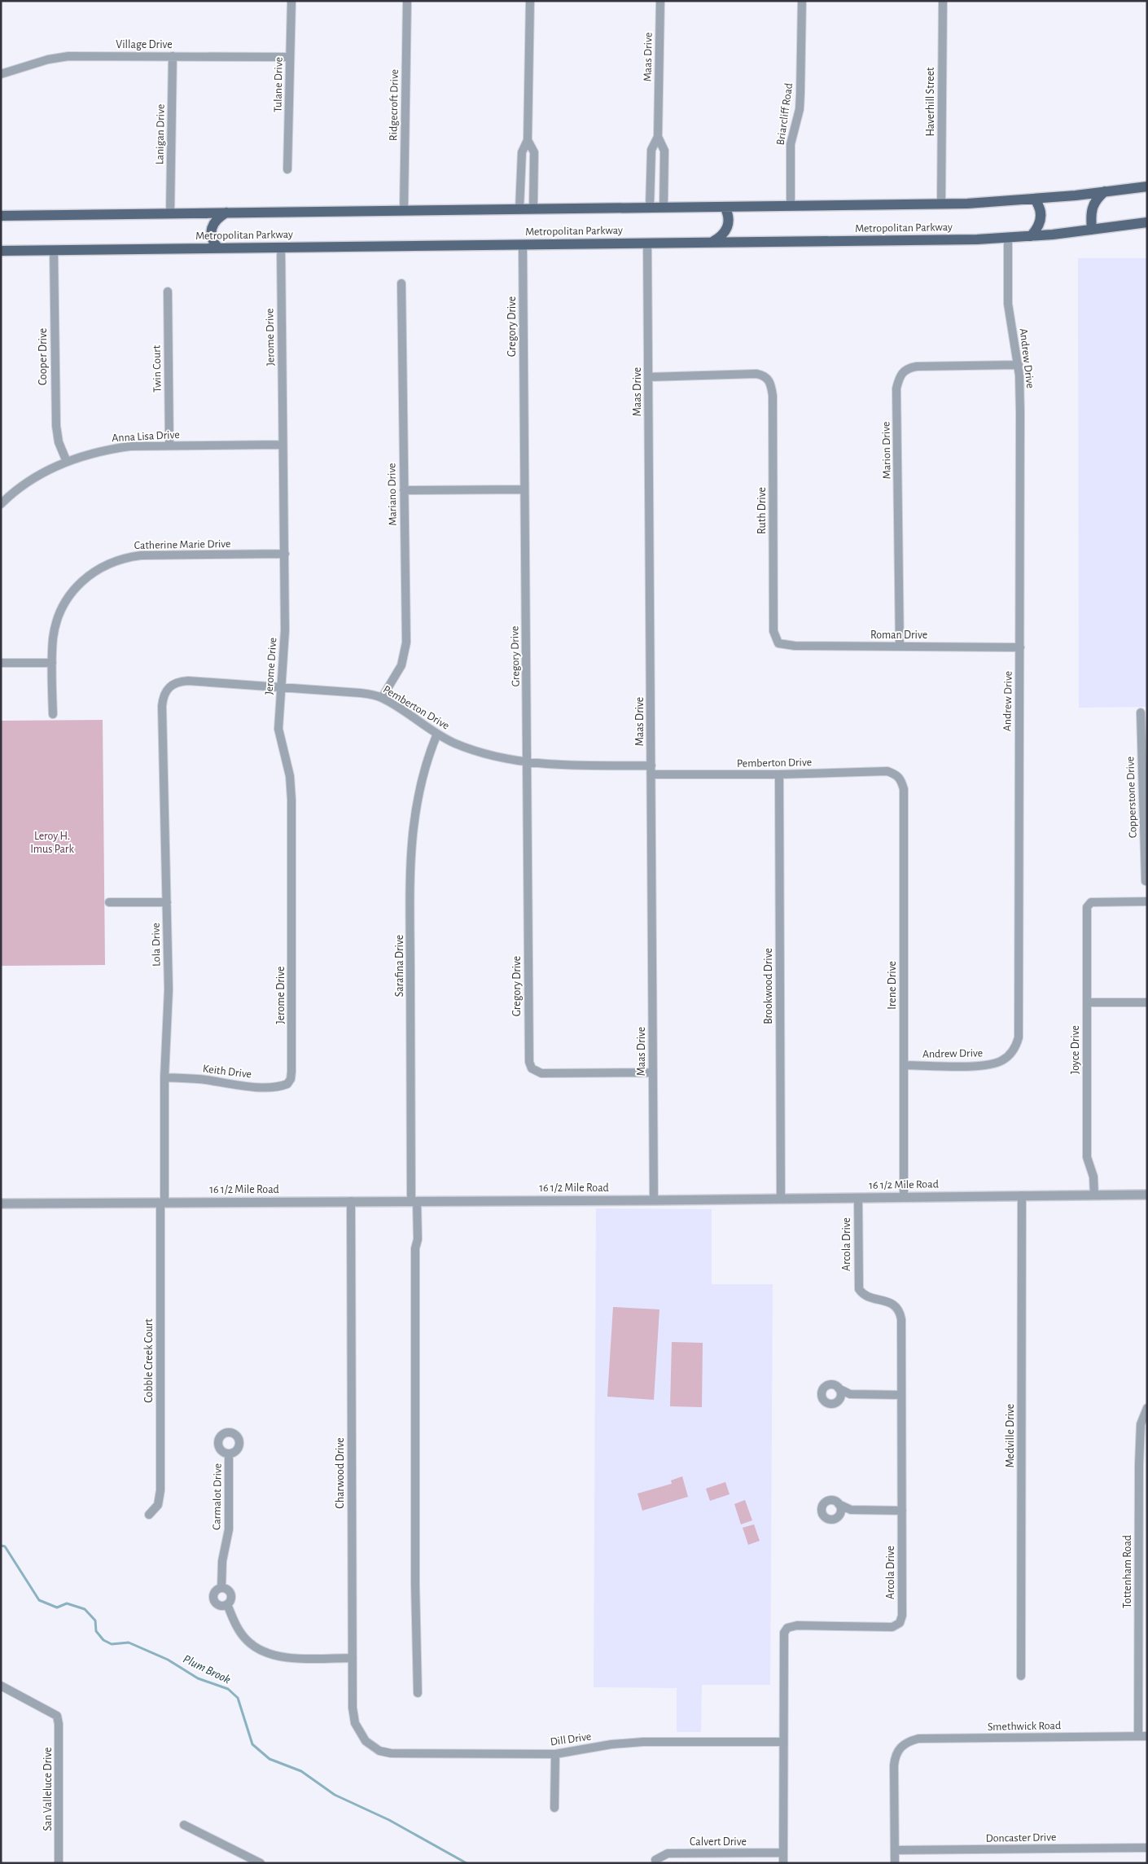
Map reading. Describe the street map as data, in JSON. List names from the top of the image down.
{
  "streets": {
    "main road": ["Metropolitan Parkway"],
    "street": [
      "Village Drive",
      "Maas Drive",
      "Tulane Drive",
      "Haverhill Street",
      "Ridgecroft Drive",
      "Briarcliff Road",
      "Lanigan Drive",
      "Gregory Drive",
      "Jerome Drive",
      "Cooper Drive",
      "Andrew Drive",
      "Twin Court",
      "Anna Lisa Drive",
      "Marion Drive",
      "Mariano Drive",
      "Ruth Drive",
      "Catherine Marie Drive",
      "Roman Drive",
      "Pemberton Drive",
      "Copperstone Drive",
      "Lola Drive",
      "Sarafina Drive",
      "Irene Drive",
      "Brookwood Drive",
      "Joyce Drive",
      "Keith Drive",
      "16 1/2 Mile Road",
      "Arcola Drive",
      "Cobble Creek Court",
      "Medville Drive",
      "Charwood Drive",
      "Carmalot Drive",
      "Tottenham Road",
      "Smethwick Road",
      "Dill Drive",
      "San Valleluce Drive",
      "Doncaster Drive",
      "Calvert Drive"
    ]
  },
  "crossings": [
    ["Village Drive", "Tulane Drive"],
    ["Village Drive", "Lanigan Drive"],
    ["Maas Drive", "Metropolitan Parkway"],
    ["Maas Drive", "Gregory Drive"],
    ["Maas Drive", "Ruth Drive"],
    ["Maas Drive", "Pemberton Drive"],
    ["Maas Drive", "16 1/2 Mile Road"],
    ["Haverhill Street", "Metropolitan Parkway"],
    ["Ridgecroft Drive", "Metropolitan Parkway"],
    ["Briarcliff Road", "Metropolitan Parkway"],
    ["Lanigan Drive", "Metropolitan Parkway"],
    ["Metropolitan Parkway", "Gregory Drive"],
    ["Metropolitan Parkway", "Jerome Drive"],
    ["Metropolitan Parkway", "Cooper Drive"],
    ["Metropolitan Parkway", "Andrew Drive"],
    ["Gregory Drive", "Pemberton Drive"],
    ["Jerome Drive", "Anna Lisa Drive"],
    ["Jerome Drive", "Catherine Marie Drive"],
    ["Jerome Drive", "Pemberton Drive"],
    ["Jerome Drive", "Keith Drive"],
    ["Cooper Drive", "Anna Lisa Drive"],
    ["Andrew Drive", "Marion Drive"],
    ["Andrew Drive", "Roman Drive"],
    ["Andrew Drive", "Irene Drive"],
    ["Twin Court", "Anna Lisa Drive"],
    ["Marion Drive", "Roman Drive"],
    ["Mariano Drive", "Pemberton Drive"],
    ["Ruth Drive", "Roman Drive"],
    ["Pemberton Drive", "Lola Drive"],
    ["Pemberton Drive", "Sarafina Drive"],
    ["Pemberton Drive", "Irene Drive"],
    ["Pemberton Drive", "Brookwood Drive"],
    ["Lola Drive", "Keith Drive"],
    ["Lola Drive", "16 1/2 Mile Road"],
    ["Lola Drive", "Cobble Creek Court"],
    ["Sarafina Drive", "16 1/2 Mile Road"],
    ["Irene Drive", "16 1/2 Mile Road"],
    ["Brookwood Drive", "16 1/2 Mile Road"],
    ["Joyce Drive", "16 1/2 Mile Road"],
    ["16 1/2 Mile Road", "Arcola Drive"],
    ["16 1/2 Mile Road", "Cobble Creek Court"],
    ["16 1/2 Mile Road", "Medville Drive"],
    ["16 1/2 Mile Road", "Charwood Drive"],
    ["Arcola Drive", "Dill Drive"],
    ["Arcola Drive", "Calvert Drive"],
    ["Charwood Drive", "Dill Drive"],
    ["Tottenham Road", "Smethwick Road"],
    ["Smethwick Road", "Doncaster Drive"]
  ],
  "water": ["Plum Brook"],
  "parks": ["Leroy H. Imus Park"]
}
